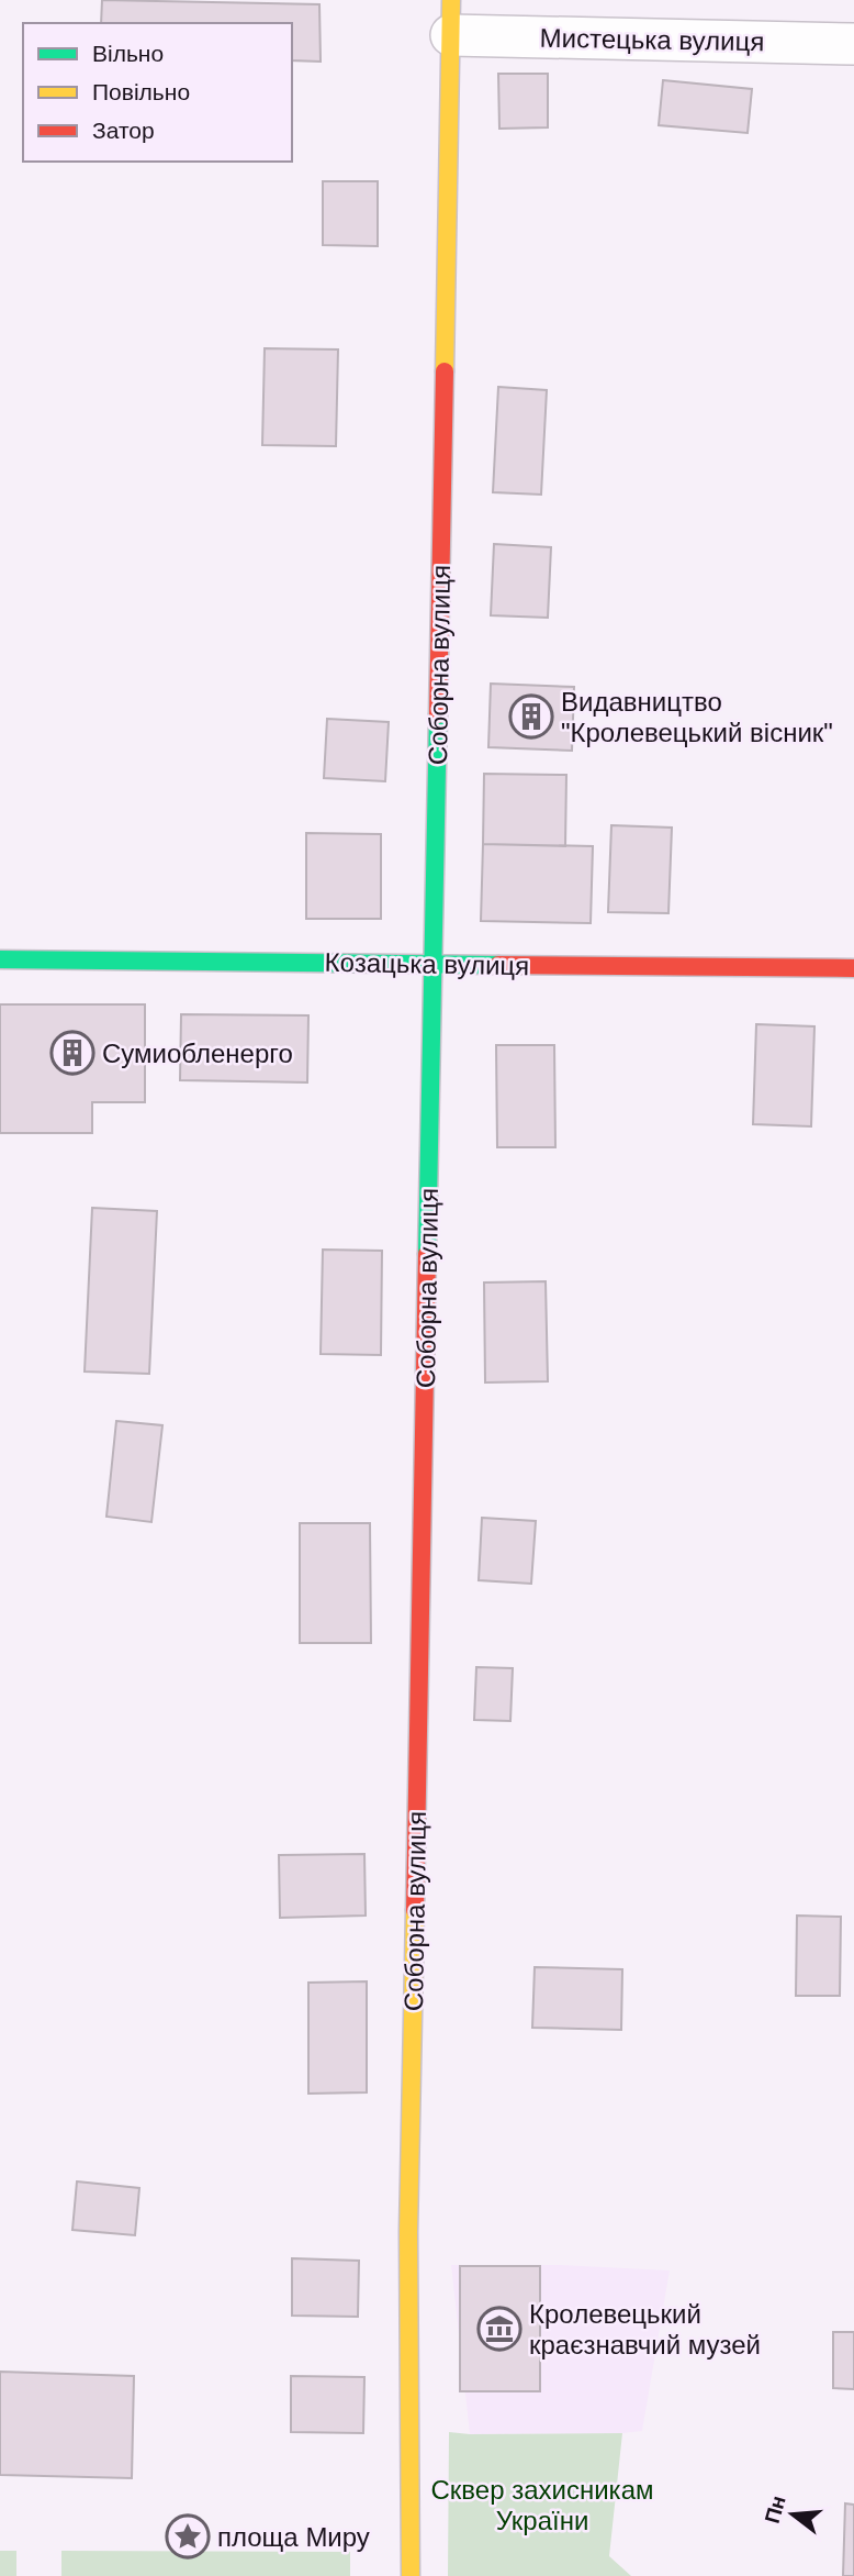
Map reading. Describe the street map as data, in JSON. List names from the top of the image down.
{
  "streets": {
    "street": ["Мистецька вулиця", "Соборна вулиця", "Козацька вулиця"]
  },
  "crossings": [
    ["Мистецька вулиця", "Соборна вулиця"],
    ["Соборна вулиця", "Козацька вулиця"]
  ],
  "parks": ["Сквер захисникам України"],
  "places": {
    "building": ["Видавництво \"Кролевецький вісник\"", "Сумиобленерго"],
    "museum": ["Кролевецький краєзнавчий музей"],
    "place": ["площа Миру"]
  },
  "legend": ["Вільно", "Повільно", "Затор"],
  "north": "left"
}
